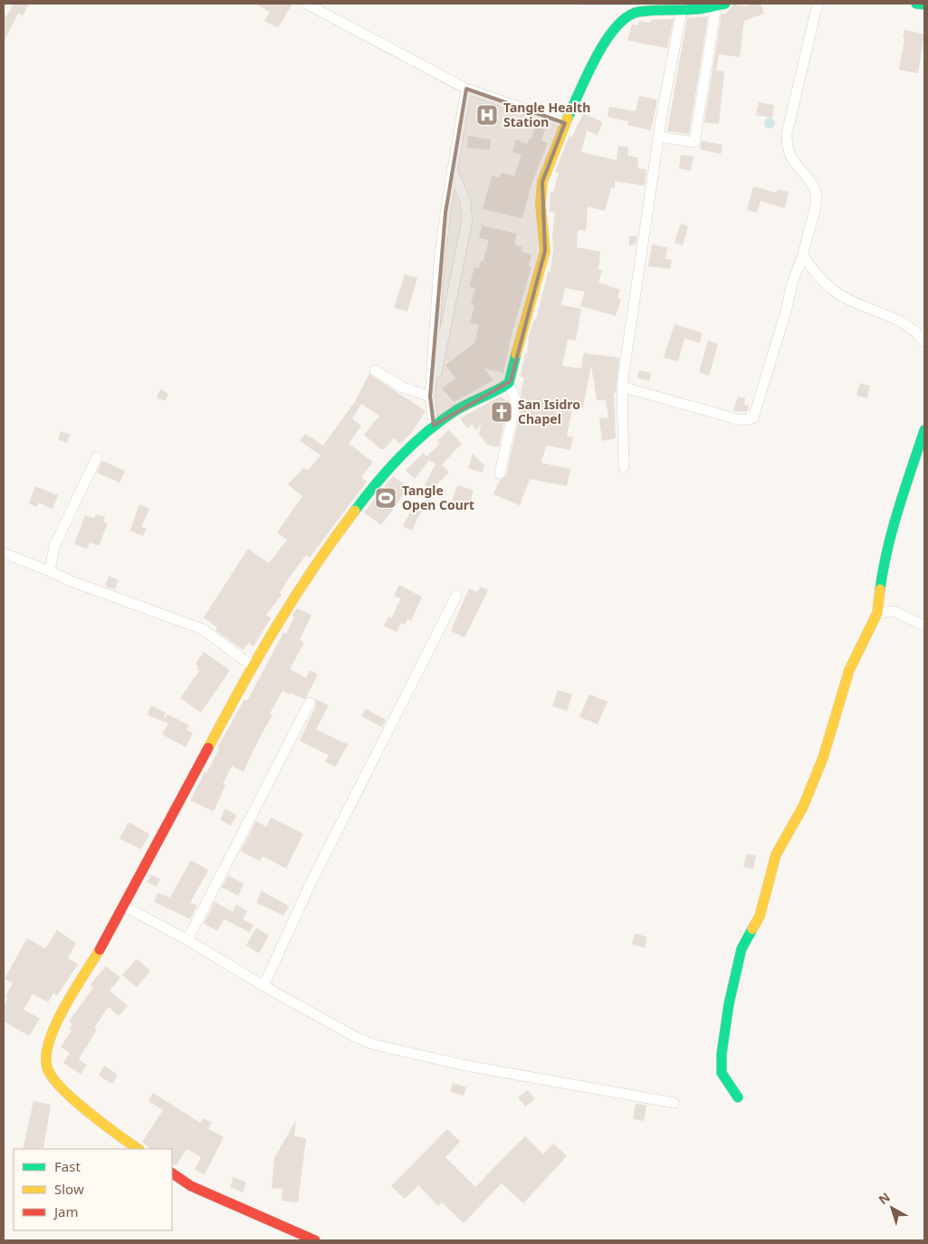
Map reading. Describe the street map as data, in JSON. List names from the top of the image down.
{
  "places": {
    "hospital": ["Tangle Health Station"],
    "church": ["San Isidro Chapel"],
    "sports": ["Tangle Open Court"]
  },
  "legend": ["Fast", "Slow", "Jam"],
  "north": "top left"
}
